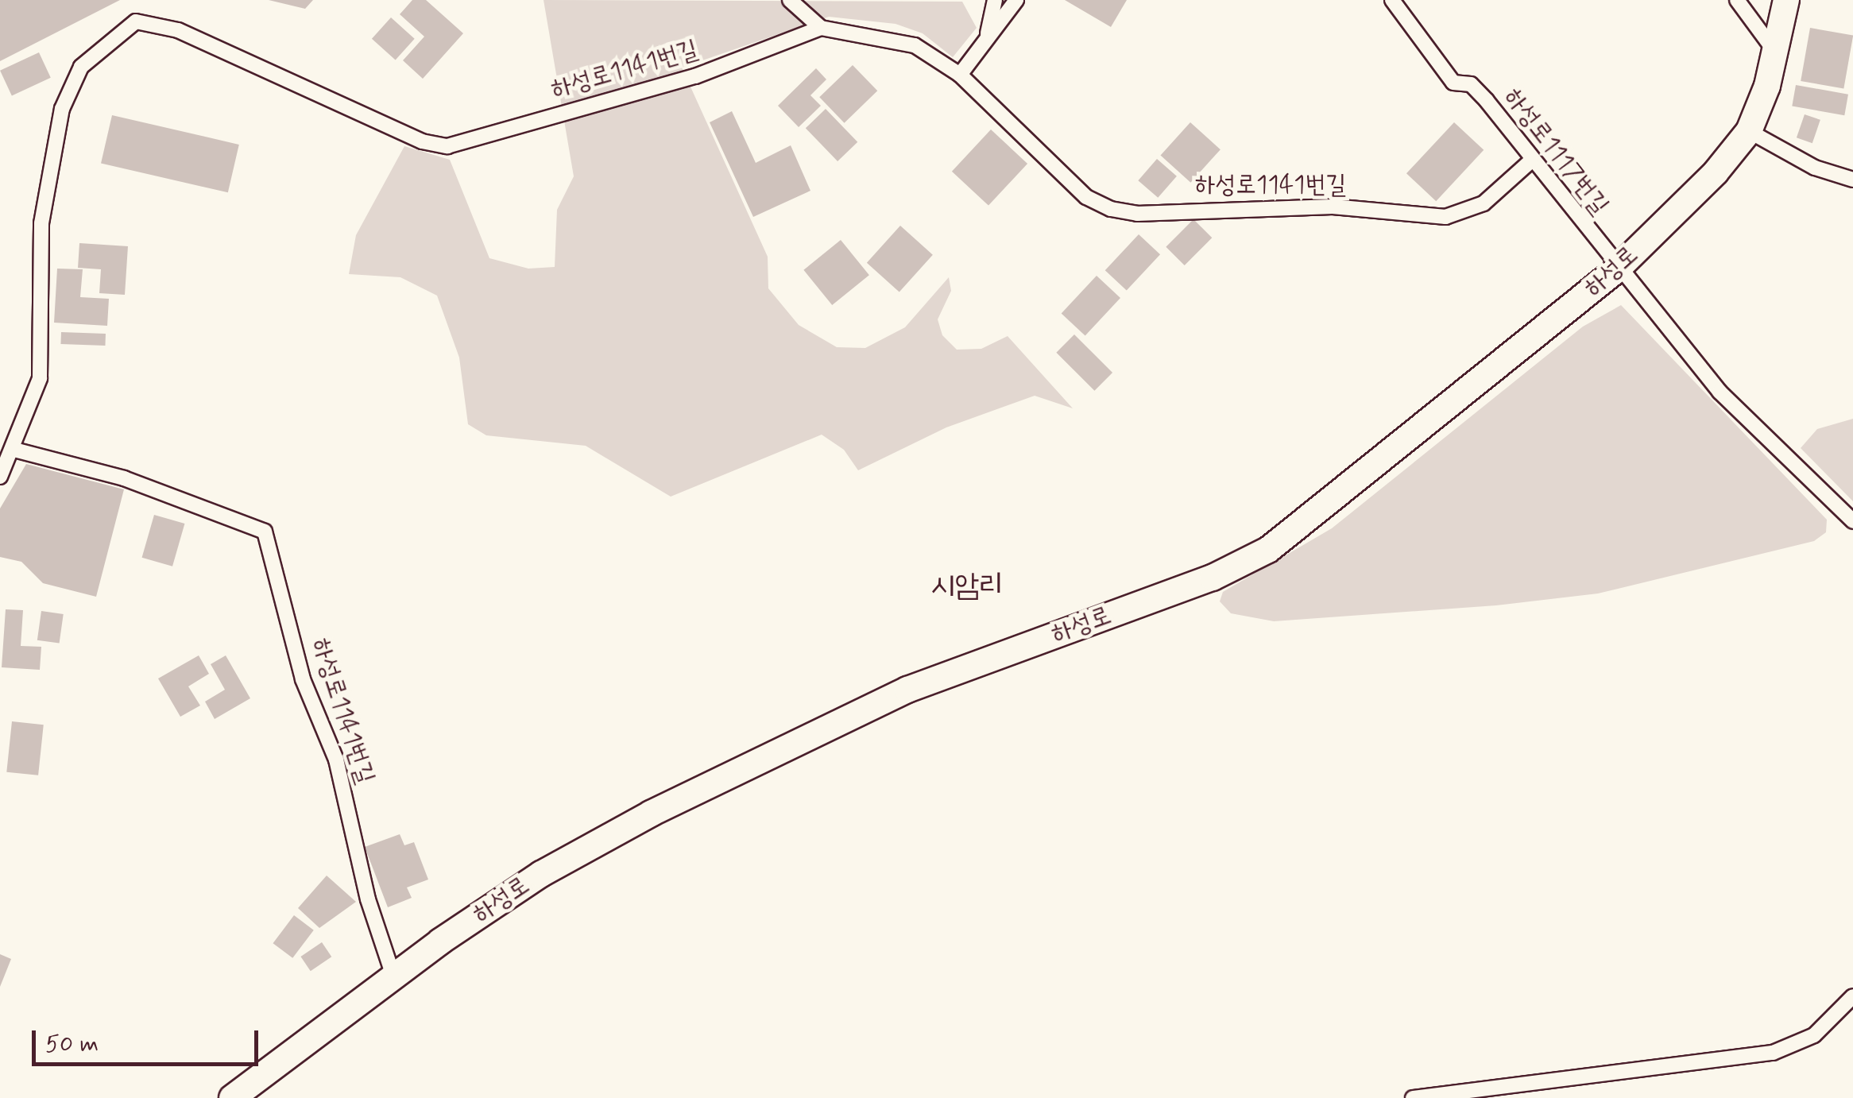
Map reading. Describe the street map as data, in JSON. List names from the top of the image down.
{
  "streets": {
    "street": ["하성로"],
    "lane": ["하성로1141번길", "하성로1117번길"]
  },
  "crossings": [
    ["하성로1141번길", "하성로1117번길"],
    ["하성로1141번길", "하성로"],
    ["하성로1117번길", "하성로"]
  ],
  "districts": ["시암리"],
  "scale_bar": "50 m"
}
